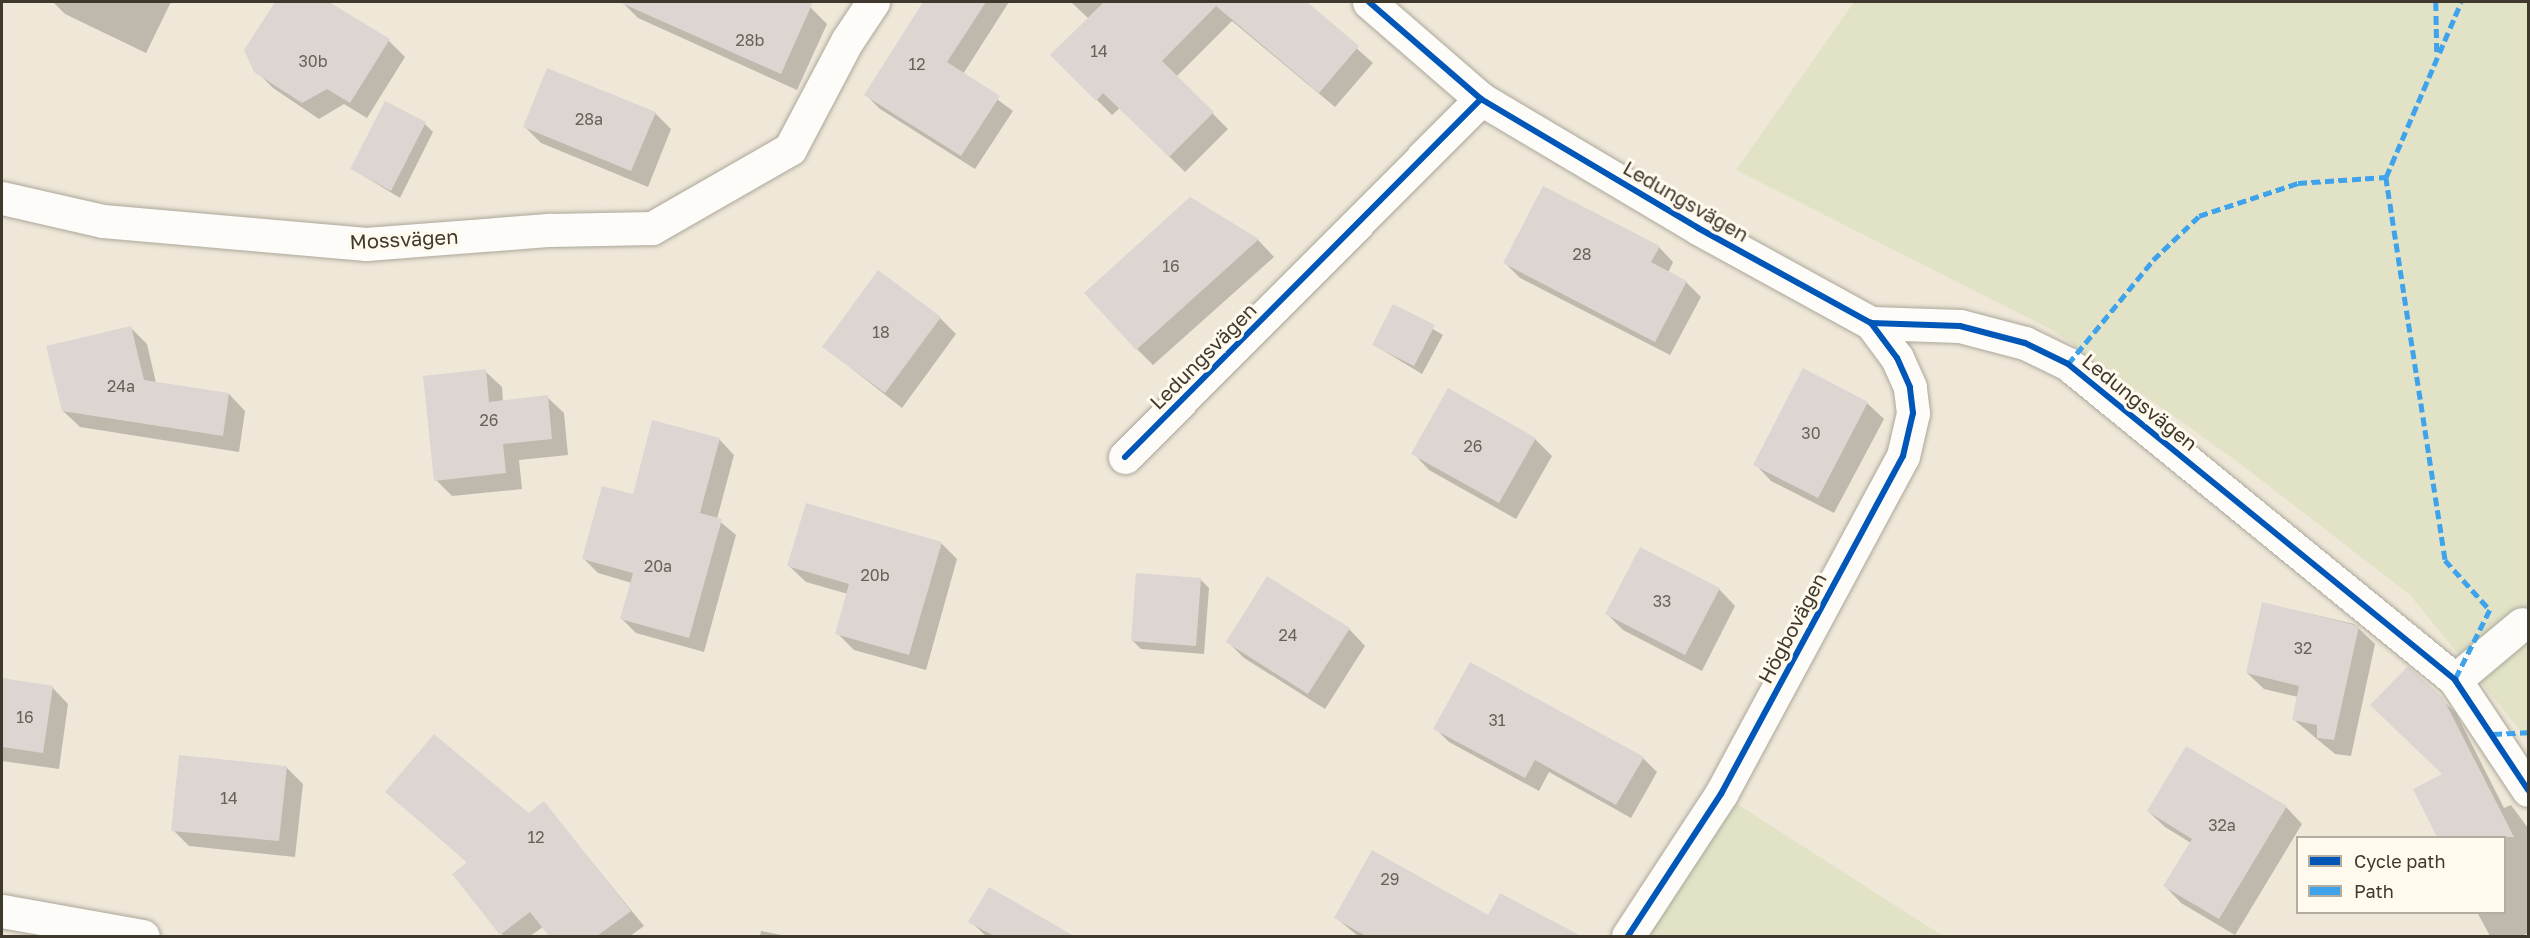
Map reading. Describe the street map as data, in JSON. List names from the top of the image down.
{
  "streets": {
    "street": ["Ledungsvägen", "Mossvägen", "Högbovägen"]
  },
  "crossings": [
    ["Ledungsvägen", "Högbovägen"]
  ],
  "house_numbers": [
    "28b",
    "14",
    "30b",
    "12",
    "28a",
    "28",
    "16",
    "18",
    "24a",
    "26",
    "30",
    "26",
    "20a",
    "20b",
    "33",
    "24",
    "32",
    "16",
    "31",
    "14",
    "32a",
    "12",
    "29"
  ],
  "legend": ["Cycle path", "Path"]
}
